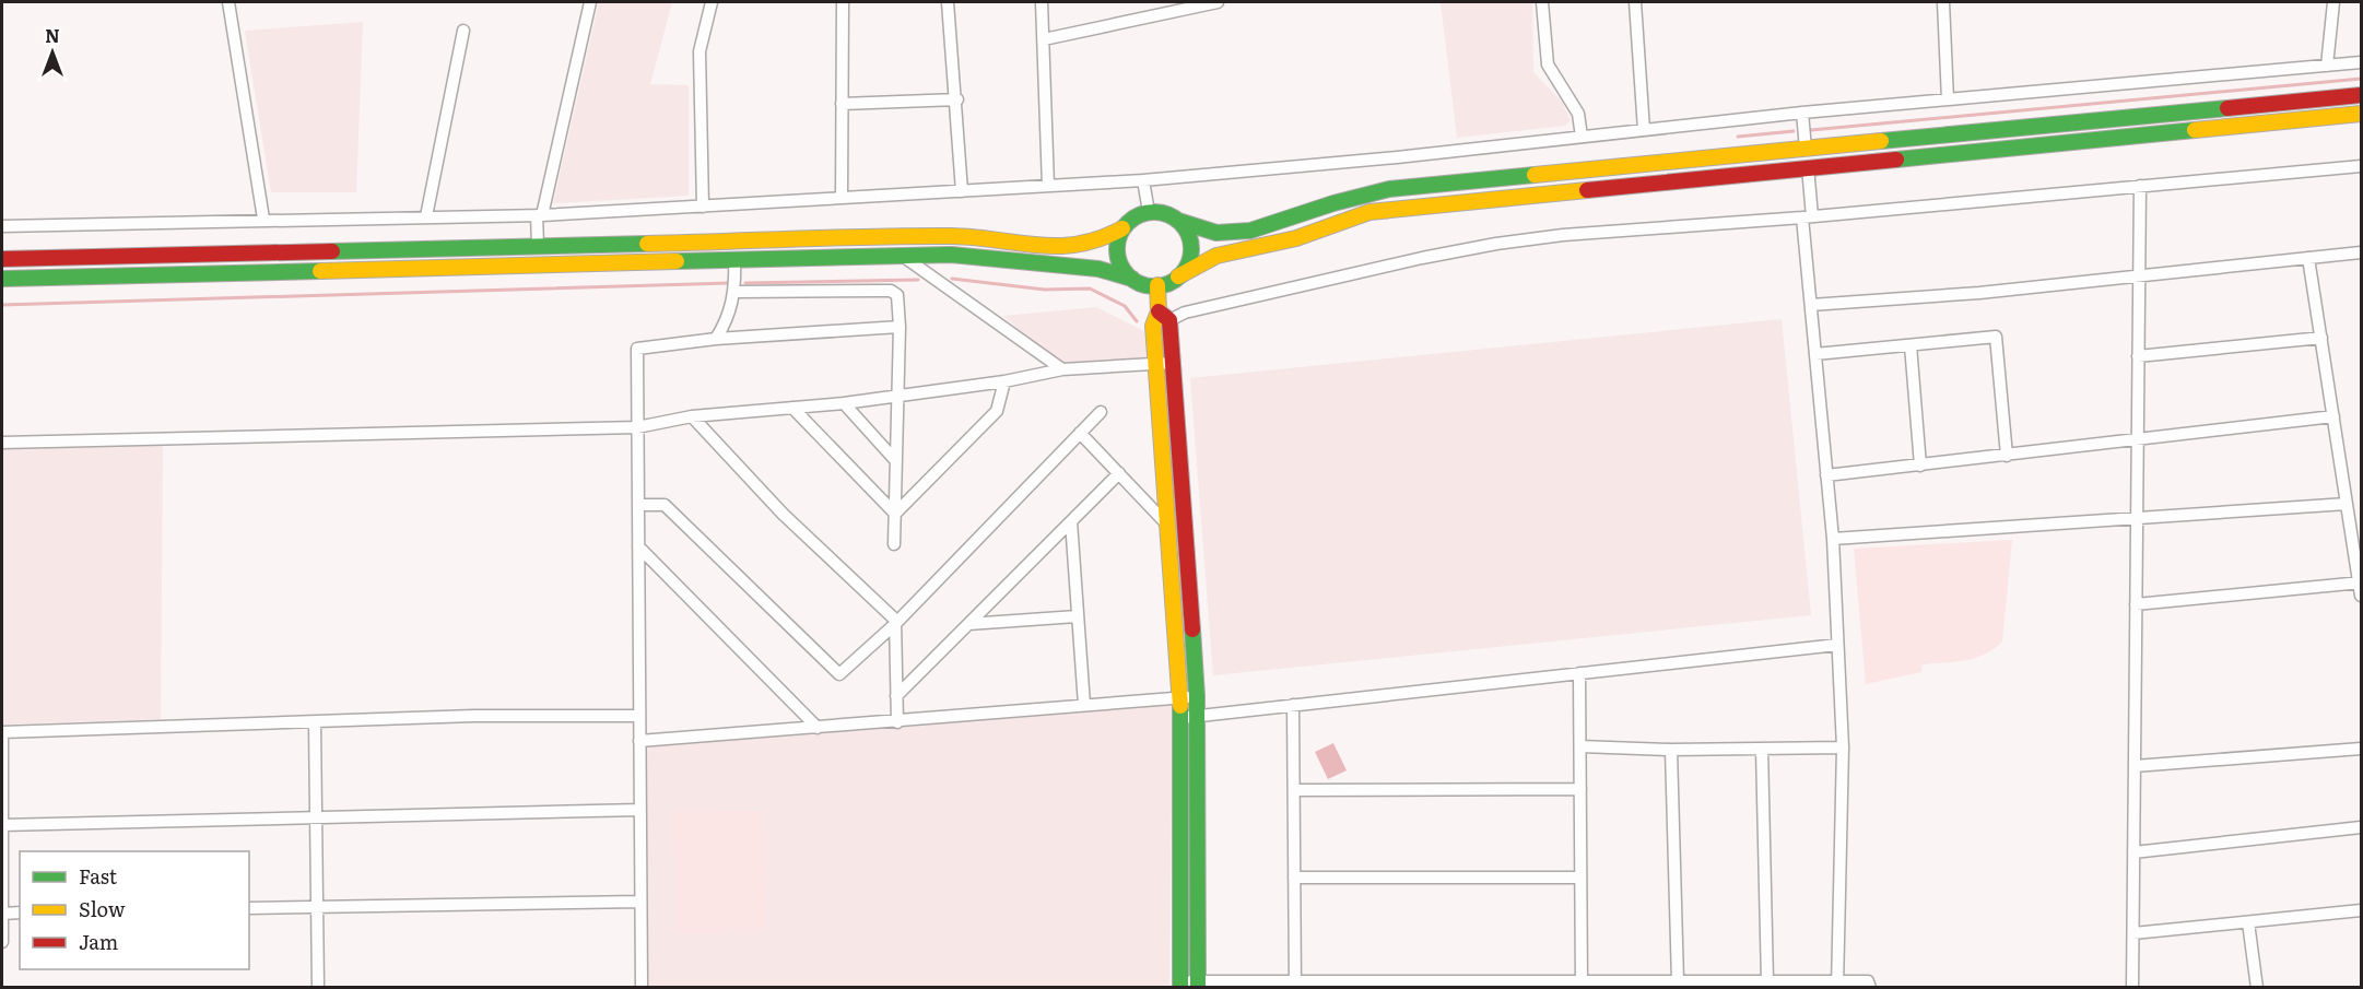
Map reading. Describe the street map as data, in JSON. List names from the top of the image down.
{
  "legend": ["Fast", "Slow", "Jam"],
  "north": "top"
}
